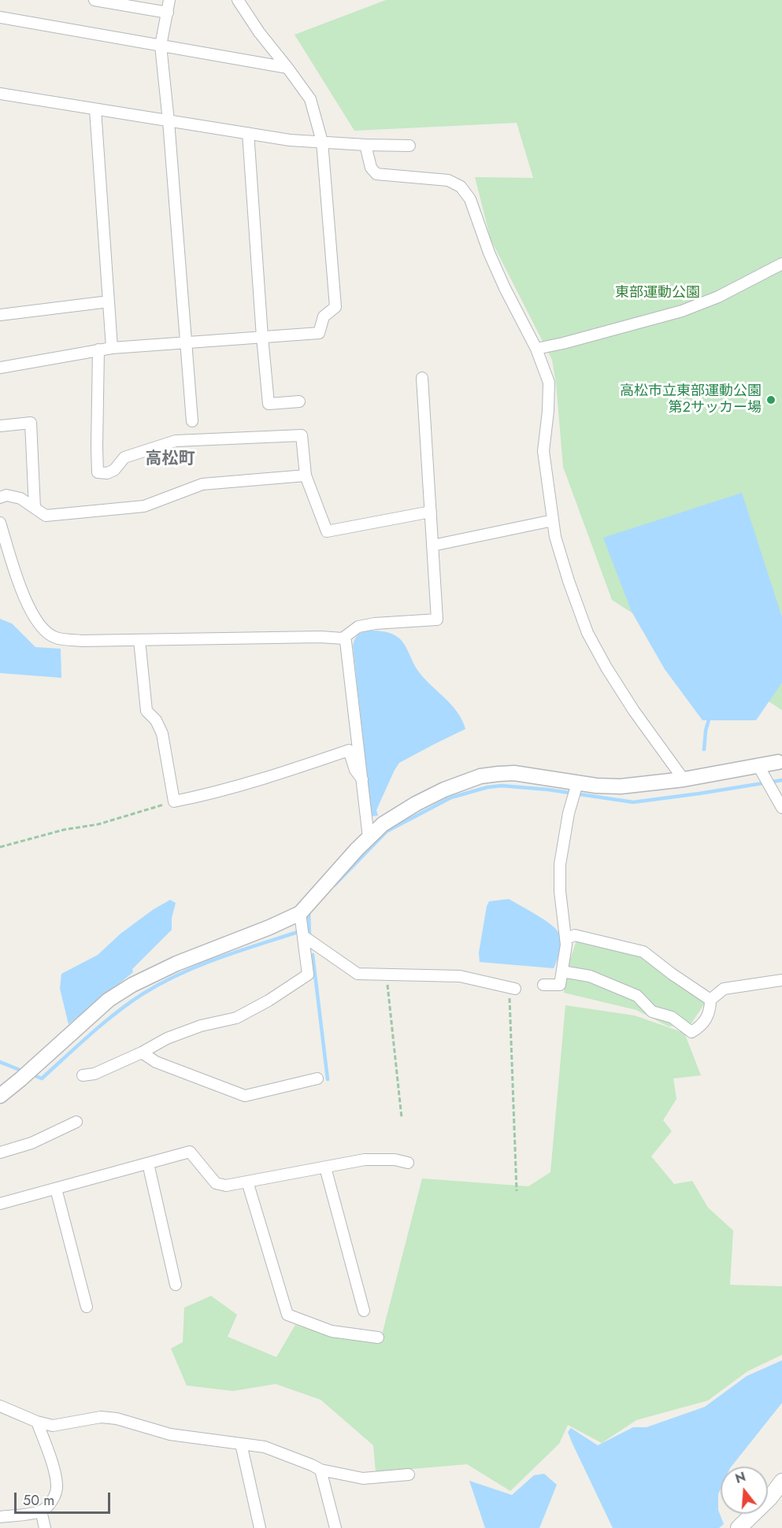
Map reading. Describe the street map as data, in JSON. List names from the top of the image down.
{
  "districts": ["高松町"],
  "parks": ["東部運動公園"],
  "places": ["高松市立東部運動公園 第２サッカー場"],
  "scale_bar": "50 m",
  "north": "top"
}
